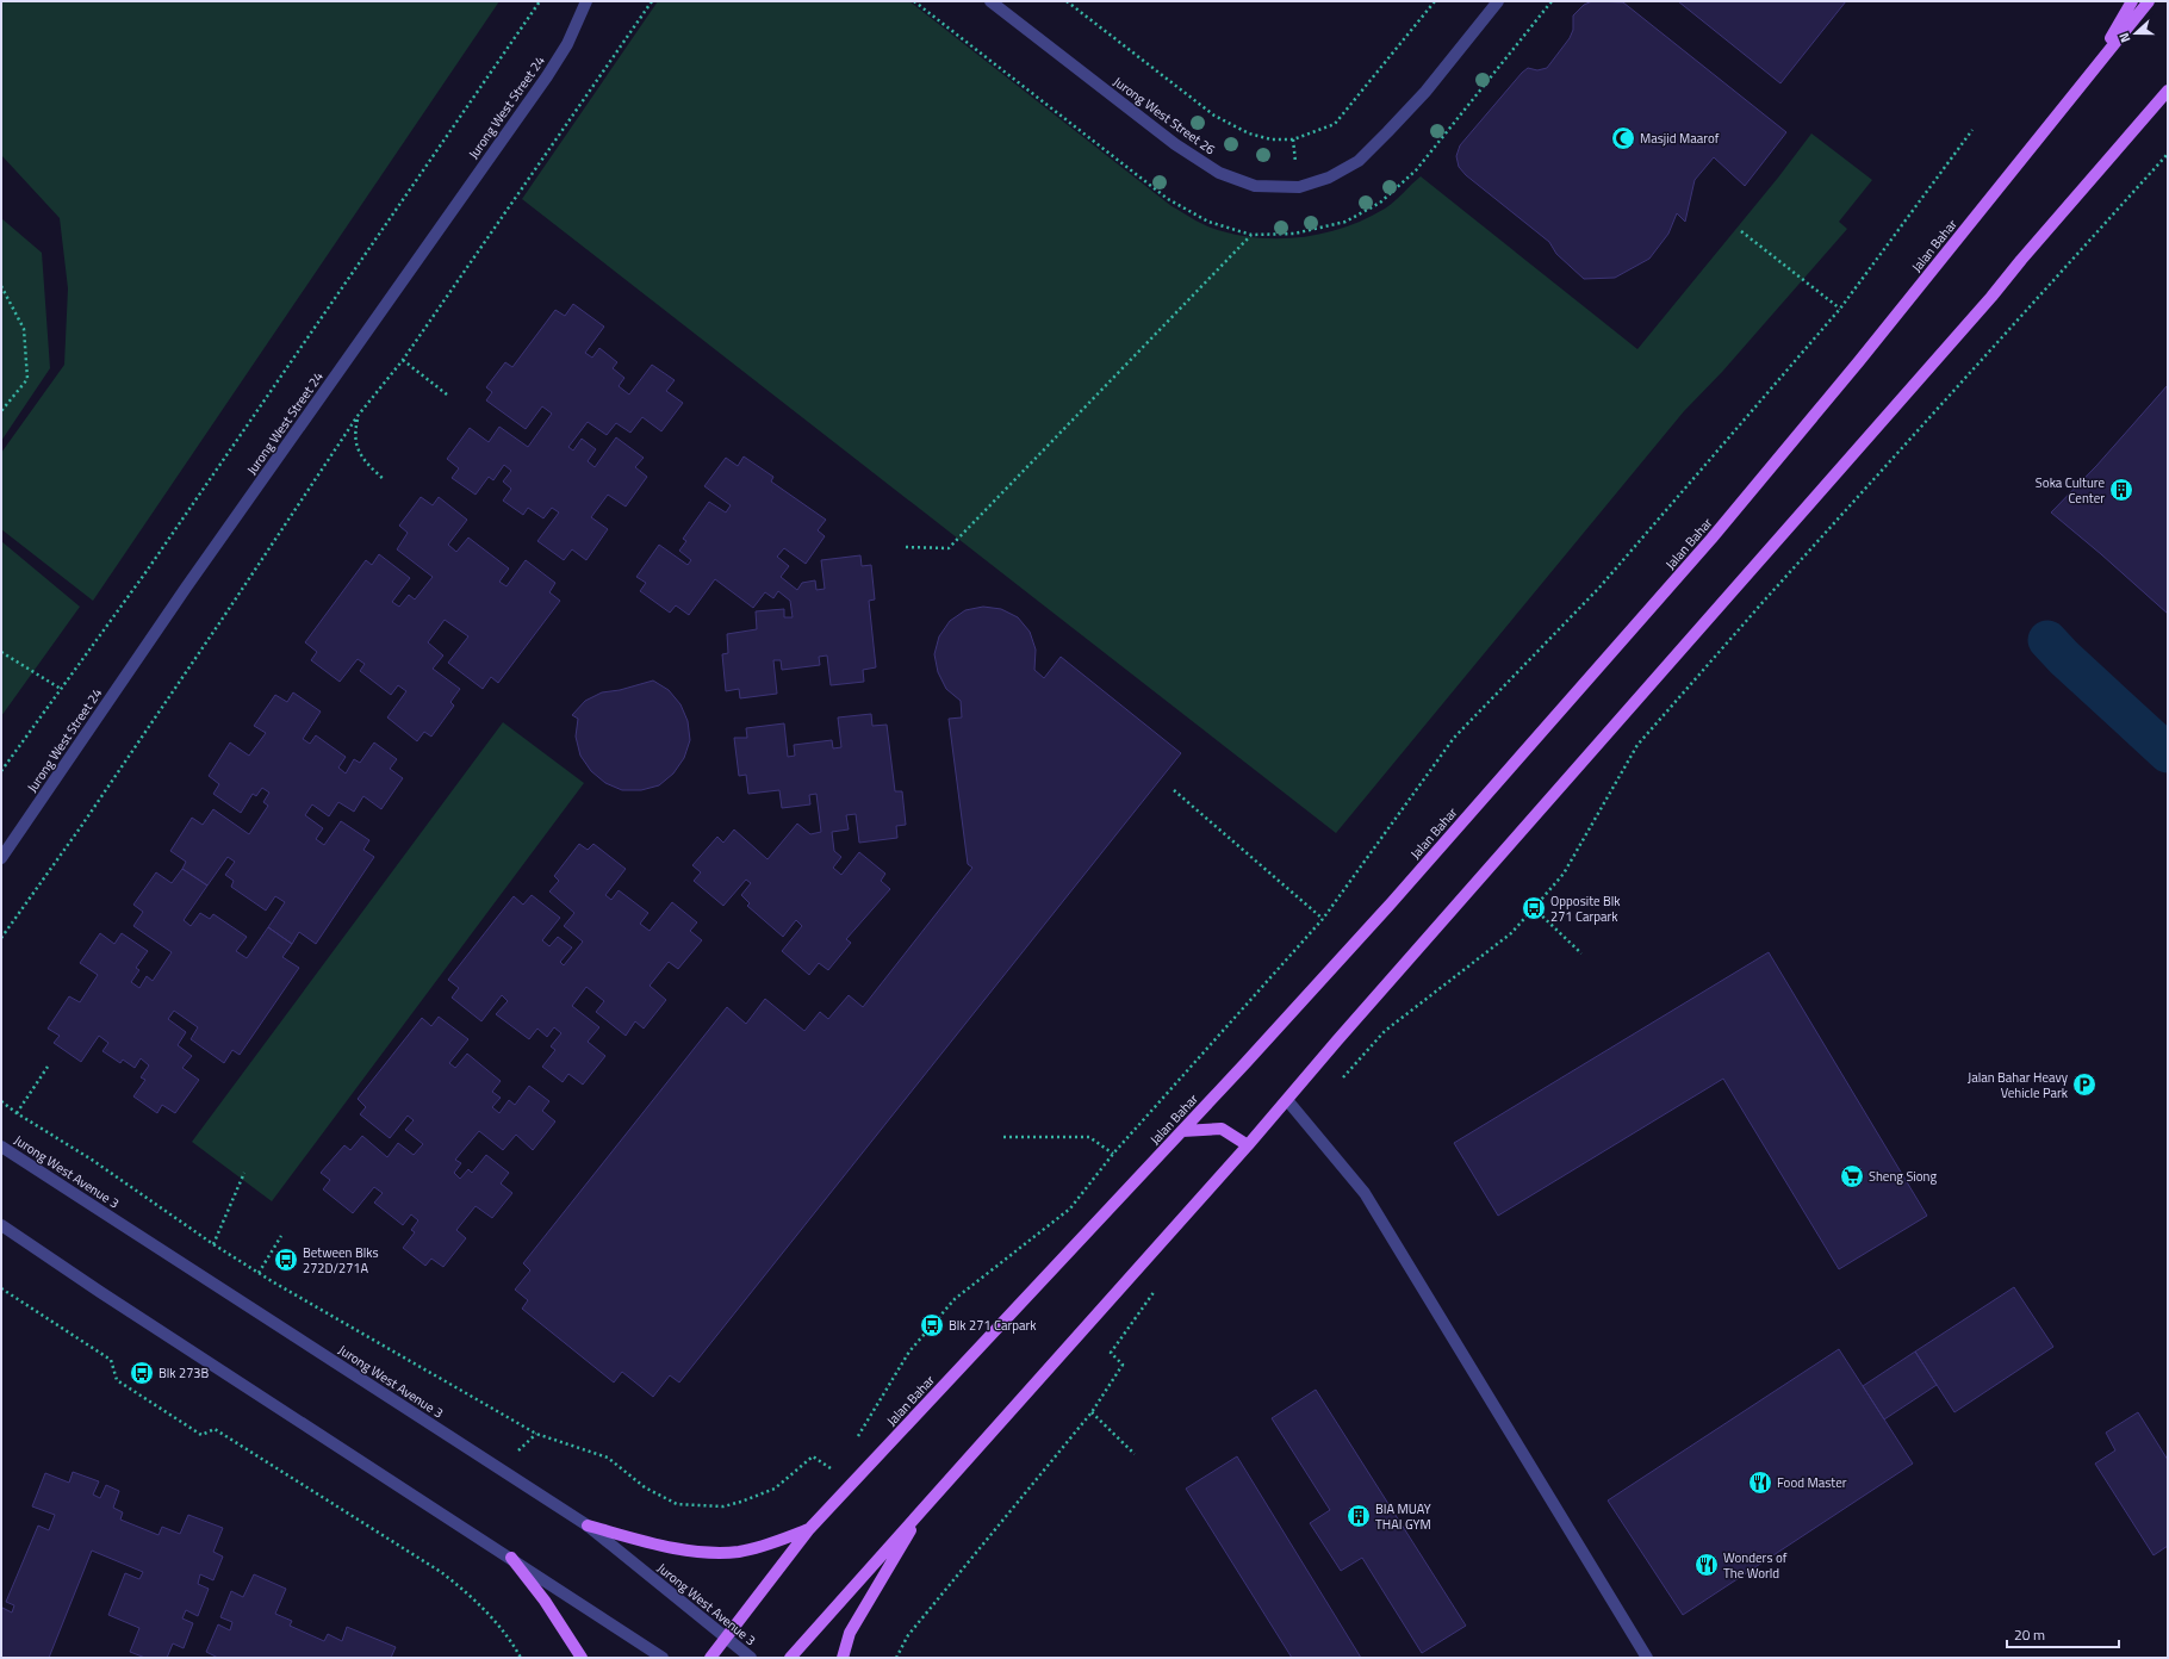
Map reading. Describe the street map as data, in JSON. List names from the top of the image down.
{
  "streets": {
    "main road": ["Jalan Bahar"],
    "street": ["Jurong West Street 24", "Jurong West Street 26", "Jurong West Avenue 3"]
  },
  "crossings": [
    ["Jalan Bahar", "Jurong West Avenue 3"]
  ],
  "places": {
    "mosque": ["Masjid Maarof"],
    "building": ["Soka Culture Center", "BIA MUAY THAI GYM"],
    "bus stop": [
      "Opposite Blk 271 Carpark",
      "Between Blks 272D/271A",
      "Blk 271 Carpark",
      "Blk 273B"
    ],
    "parking": ["Jalan Bahar Heavy Vehicle Park"],
    "supermarket": ["Sheng Siong"],
    "restaurant": ["Food Master", "Wonders of The World"]
  },
  "scale_bar": "20 m",
  "north": "left"
}
